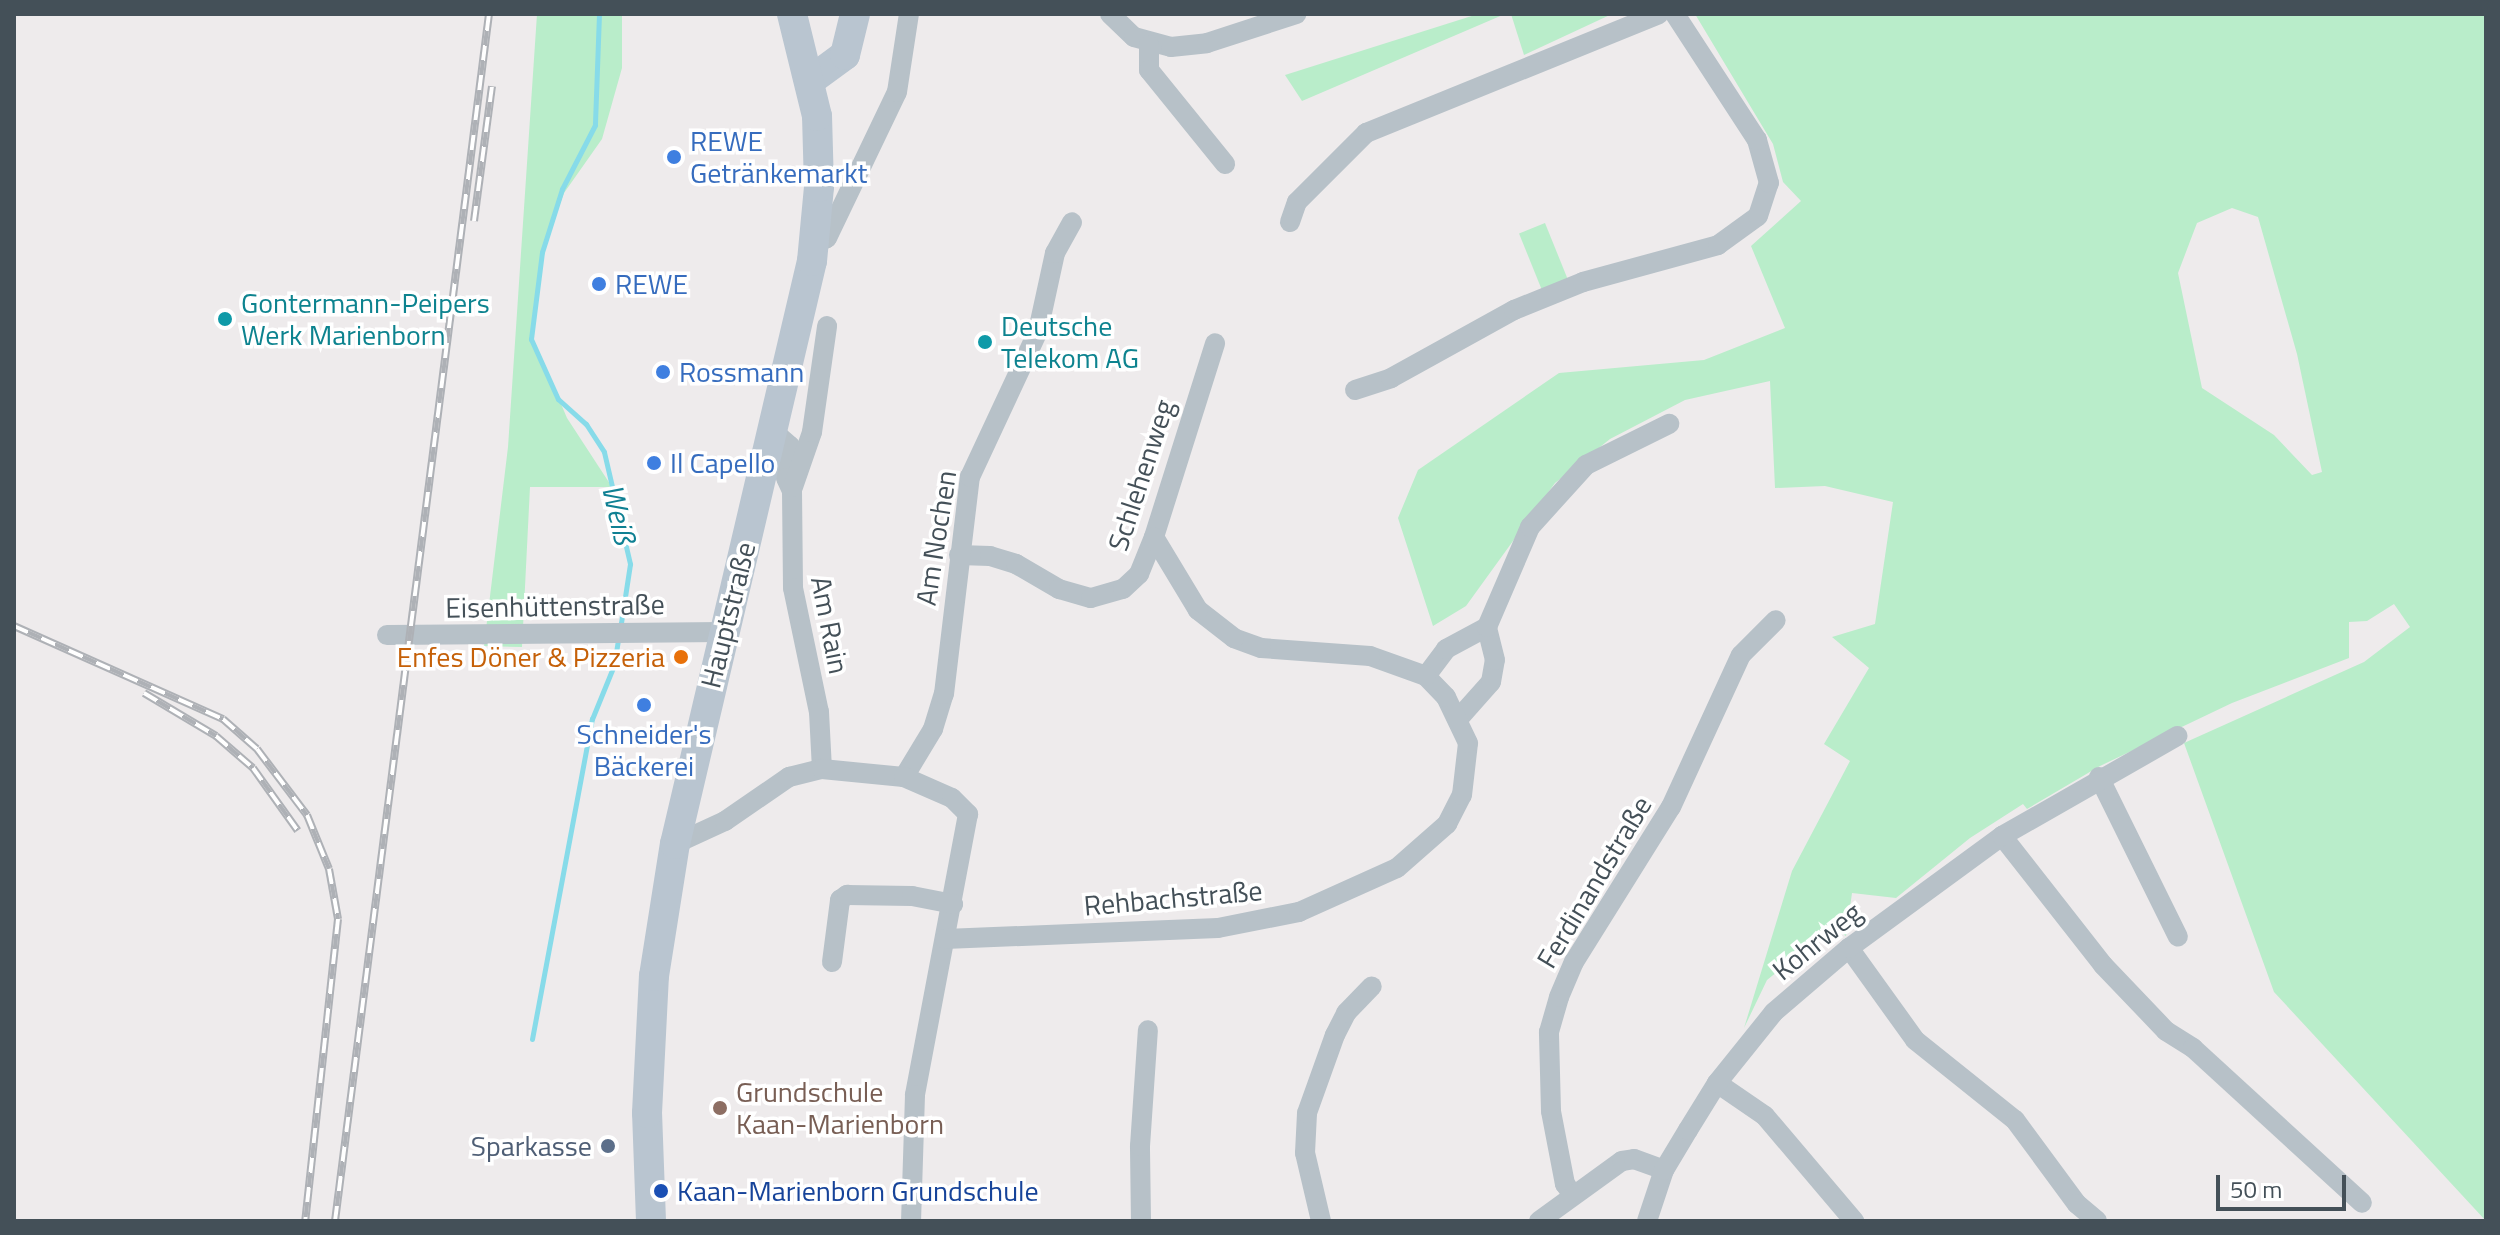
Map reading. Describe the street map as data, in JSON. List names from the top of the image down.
{
  "streets": {
    "main road": ["Hauptstraße"],
    "street": [
      "Schlehenweg",
      "Am Nochen",
      "Eisenhüttenstraße",
      "Am Rain",
      "Ferdinandstraße",
      "Rehbachstraße",
      "Kohrweg"
    ]
  },
  "crossings": [
    ["Schlehenweg", "Am Nochen"],
    ["Eisenhüttenstraße", "Hauptstraße"],
    ["Hauptstraße", "Am Rain"]
  ],
  "water": ["Weiß"],
  "places": [
    "REWE Getränkemarkt",
    "REWE",
    "Gontermann-Peipers Werk Marienborn",
    "Deutsche Telekom AG",
    "Rossmann",
    "Il Capello",
    "Enfes Döner & Pizzeria",
    "Schneider's Bäckerei",
    "Grundschule Kaan-Marienborn",
    "Sparkasse",
    "Kaan-Marienborn Grundschule"
  ],
  "scale_bar": "50 m"
}
